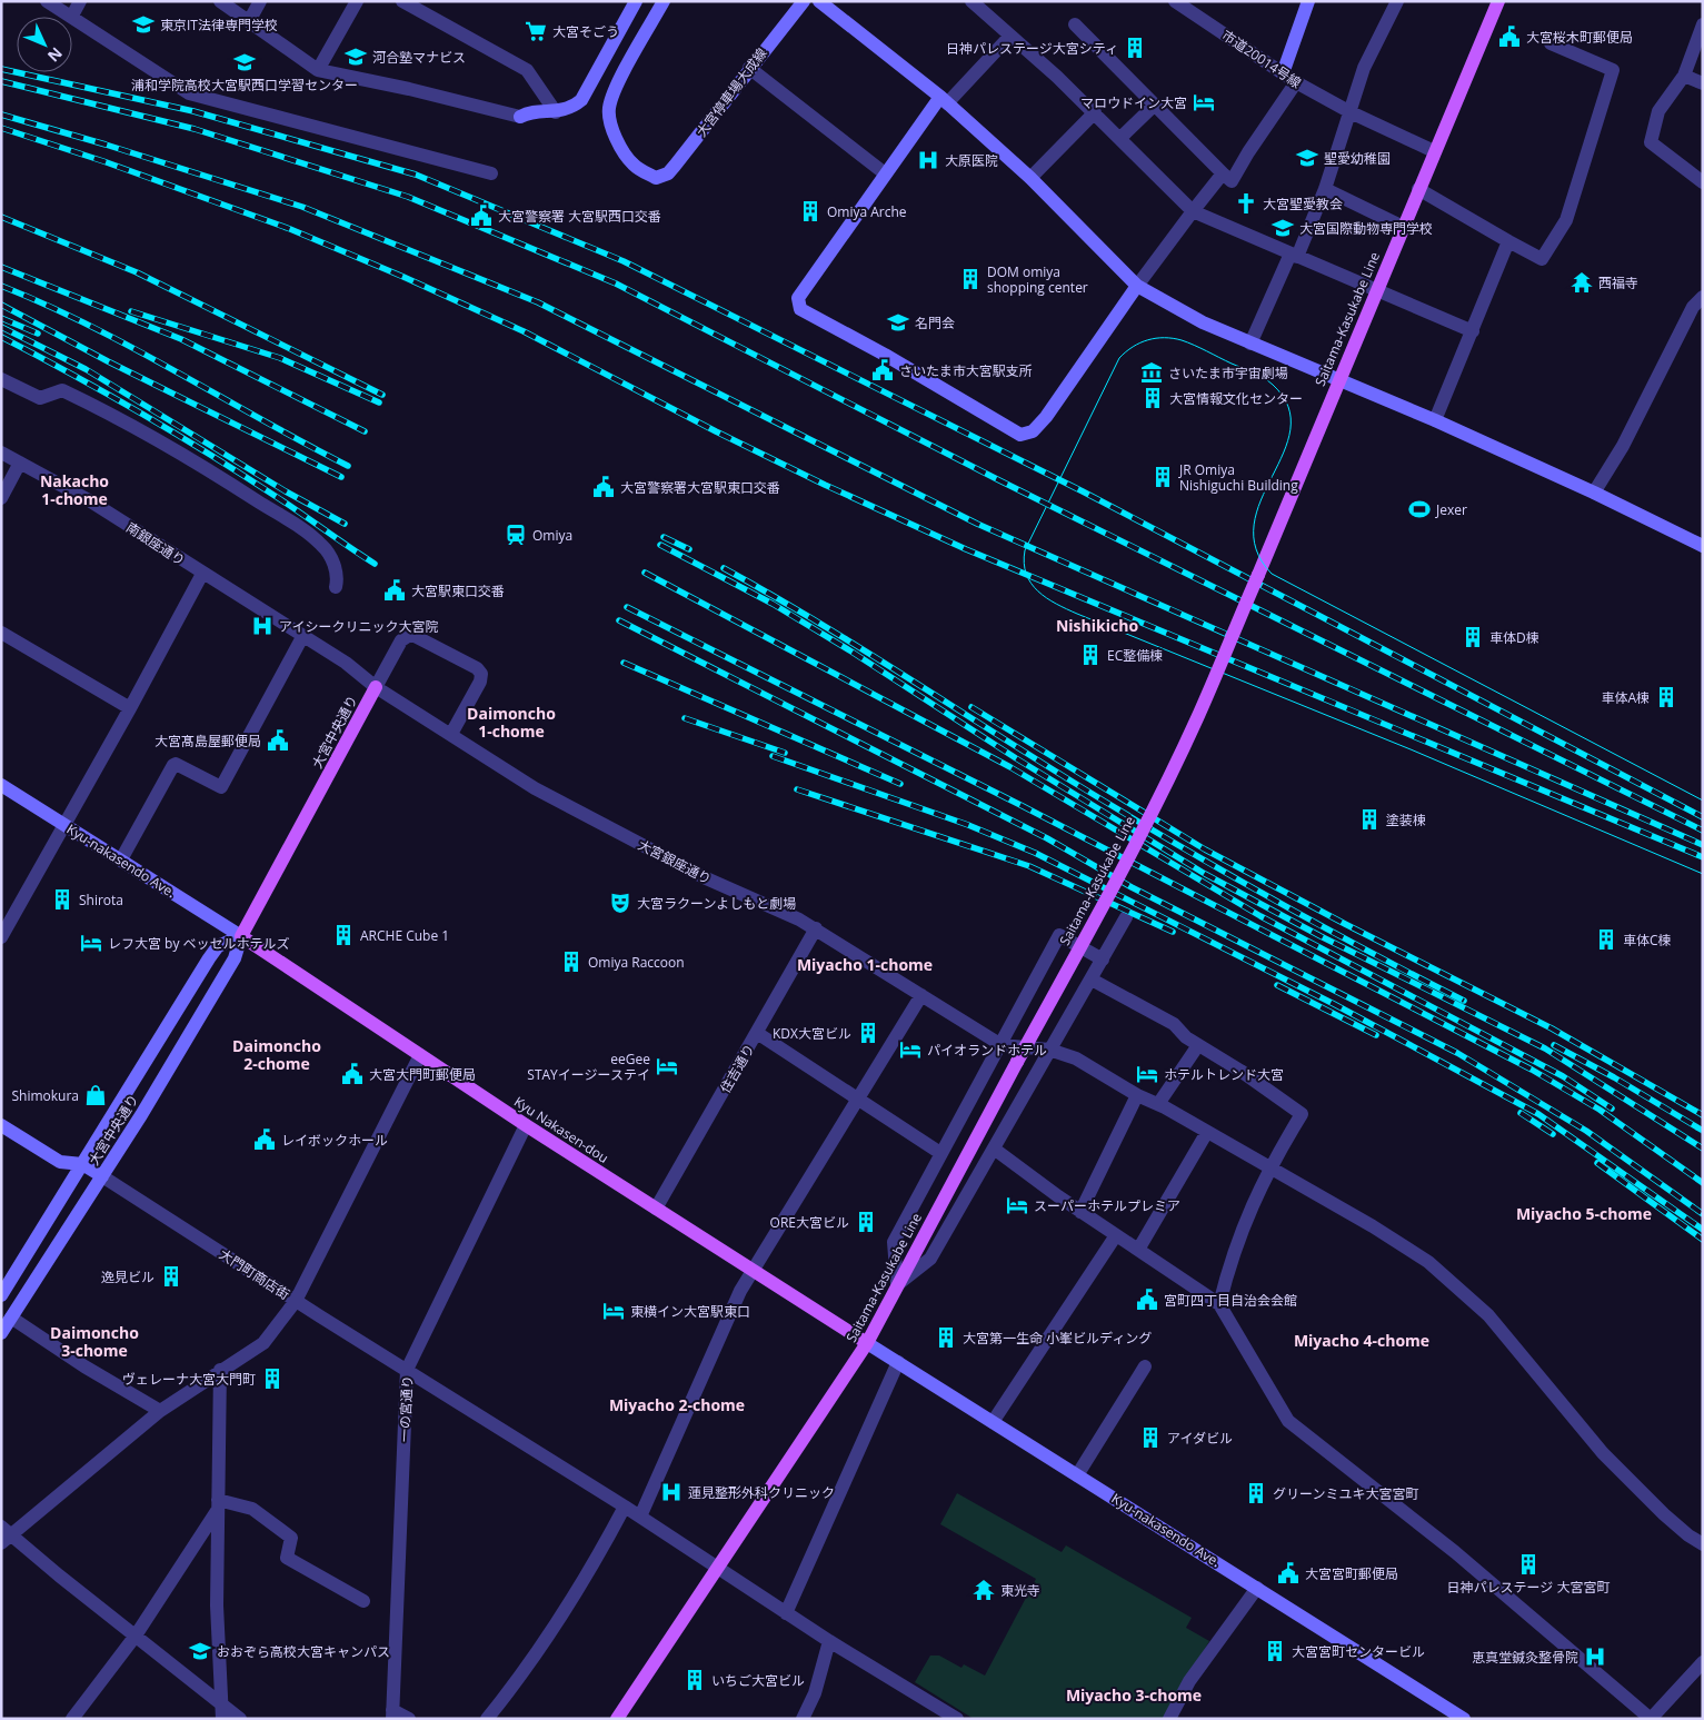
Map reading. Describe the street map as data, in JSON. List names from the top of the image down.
{
  "streets": {
    "main road": ["Saitama-Kasukabe Line", "大宮中央通り", "Kyu Nakasen-dou"],
    "street": [
      "市道20014号線",
      "大宮停車場大成線",
      "南銀座通り",
      "Kyu-nakasendo Ave.",
      "大宮銀座通り",
      "住吉通り",
      "大門町商店街",
      "一の宮通り"
    ]
  },
  "crossings": [
    ["市道20014号線", "Saitama-Kasukabe Line"],
    ["Saitama-Kasukabe Line", "Kyu-nakasendo Ave."],
    ["Saitama-Kasukabe Line", "Kyu Nakasen-dou"],
    ["Saitama-Kasukabe Line", "大門町商店街"],
    ["南銀座通り", "大宮中央通り"],
    ["南銀座通り", "大宮銀座通り"],
    ["大宮中央通り", "Kyu-nakasendo Ave."],
    ["大宮中央通り", "大宮銀座通り"],
    ["大宮中央通り", "Kyu Nakasen-dou"],
    ["大宮中央通り", "大門町商店街"],
    ["Kyu-nakasendo Ave.", "Kyu Nakasen-dou"],
    ["大宮銀座通り", "住吉通り"],
    ["住吉通り", "Kyu Nakasen-dou"],
    ["Kyu Nakasen-dou", "一の宮通り"],
    ["大門町商店街", "一の宮通り"]
  ],
  "districts": [
    "Nakacho 1-chome",
    "Nishikicho",
    "Daimoncho 1-chome",
    "Miyacho 1-chome",
    "Daimoncho 2-chome",
    "Miyacho 5-chome",
    "Daimoncho 3-chome",
    "Miyacho 4-chome",
    "Miyacho 2-chome",
    "Miyacho 3-chome"
  ],
  "places": {
    "school or university": [
      "東京IT法律専門学校",
      "河合塾マナビス",
      "浦和学院高校大宮駅西口学習センター",
      "聖愛幼稚園",
      "大宮国際動物専門学校",
      "名門会",
      "おおぞら高校大宮キャンパス"
    ],
    "supermarket": ["大宮そごう"],
    "public building": [
      "大宮桜木町郵便局",
      "大宮警察署 大宮駅西口交番",
      "さいたま市大宮駅支所",
      "大宮警察署大宮駅東口交番",
      "大宮駅東口交番",
      "大宮髙島屋郵便局",
      "大宮大門町郵便局",
      "レイボックホール",
      "宮町四丁目自治会会館",
      "大宮宮町郵便局"
    ],
    "building": [
      "日神パレステージ大宮シティ",
      "Omiya Arche",
      "DOM omiya shopping center",
      "大宮情報文化センター",
      "JR Omiya Nishiguchi Building",
      "車体D棟",
      "EC整備棟",
      "車体A棟",
      "塗装棟",
      "Shirota",
      "ARCHE Cube 1",
      "車体C棟",
      "Omiya Raccoon",
      "KDX大宮ビル",
      "ORE大宮ビル",
      "逸見ビル",
      "大宮第一生命 小峯ビルディング",
      "ヴェレーナ大宮大門町",
      "アイダビル",
      "グリーンミユキ大宮宮町",
      "日神パレステージ 大宮宮町",
      "大宮宮町センタービル",
      "いちご大宮ビル"
    ],
    "hotel": [
      "マロウドイン大宮",
      "レフ大宮 by ベッセルホテルズ",
      "パイオランドホテル",
      "eeGee STAYイージーステイ",
      "ホテルトレンド大宮",
      "スーパーホテルプレミア",
      "東横イン大宮駅東口"
    ],
    "hospital": [
      "大原医院",
      "アイシークリニック大宮院",
      "蓮見整形外科クリニック",
      "恵真堂鍼灸整骨院"
    ],
    "church": ["大宮聖愛教会"],
    "temple": ["西福寺", "東光寺"],
    "museum": ["さいたま市宇宙劇場"],
    "sports": ["Jexer"],
    "station": ["Omiya"],
    "theatre": ["大宮ラクーンよしもと劇場"],
    "shop": ["Shimokura"]
  },
  "north": "bottom right"
}
